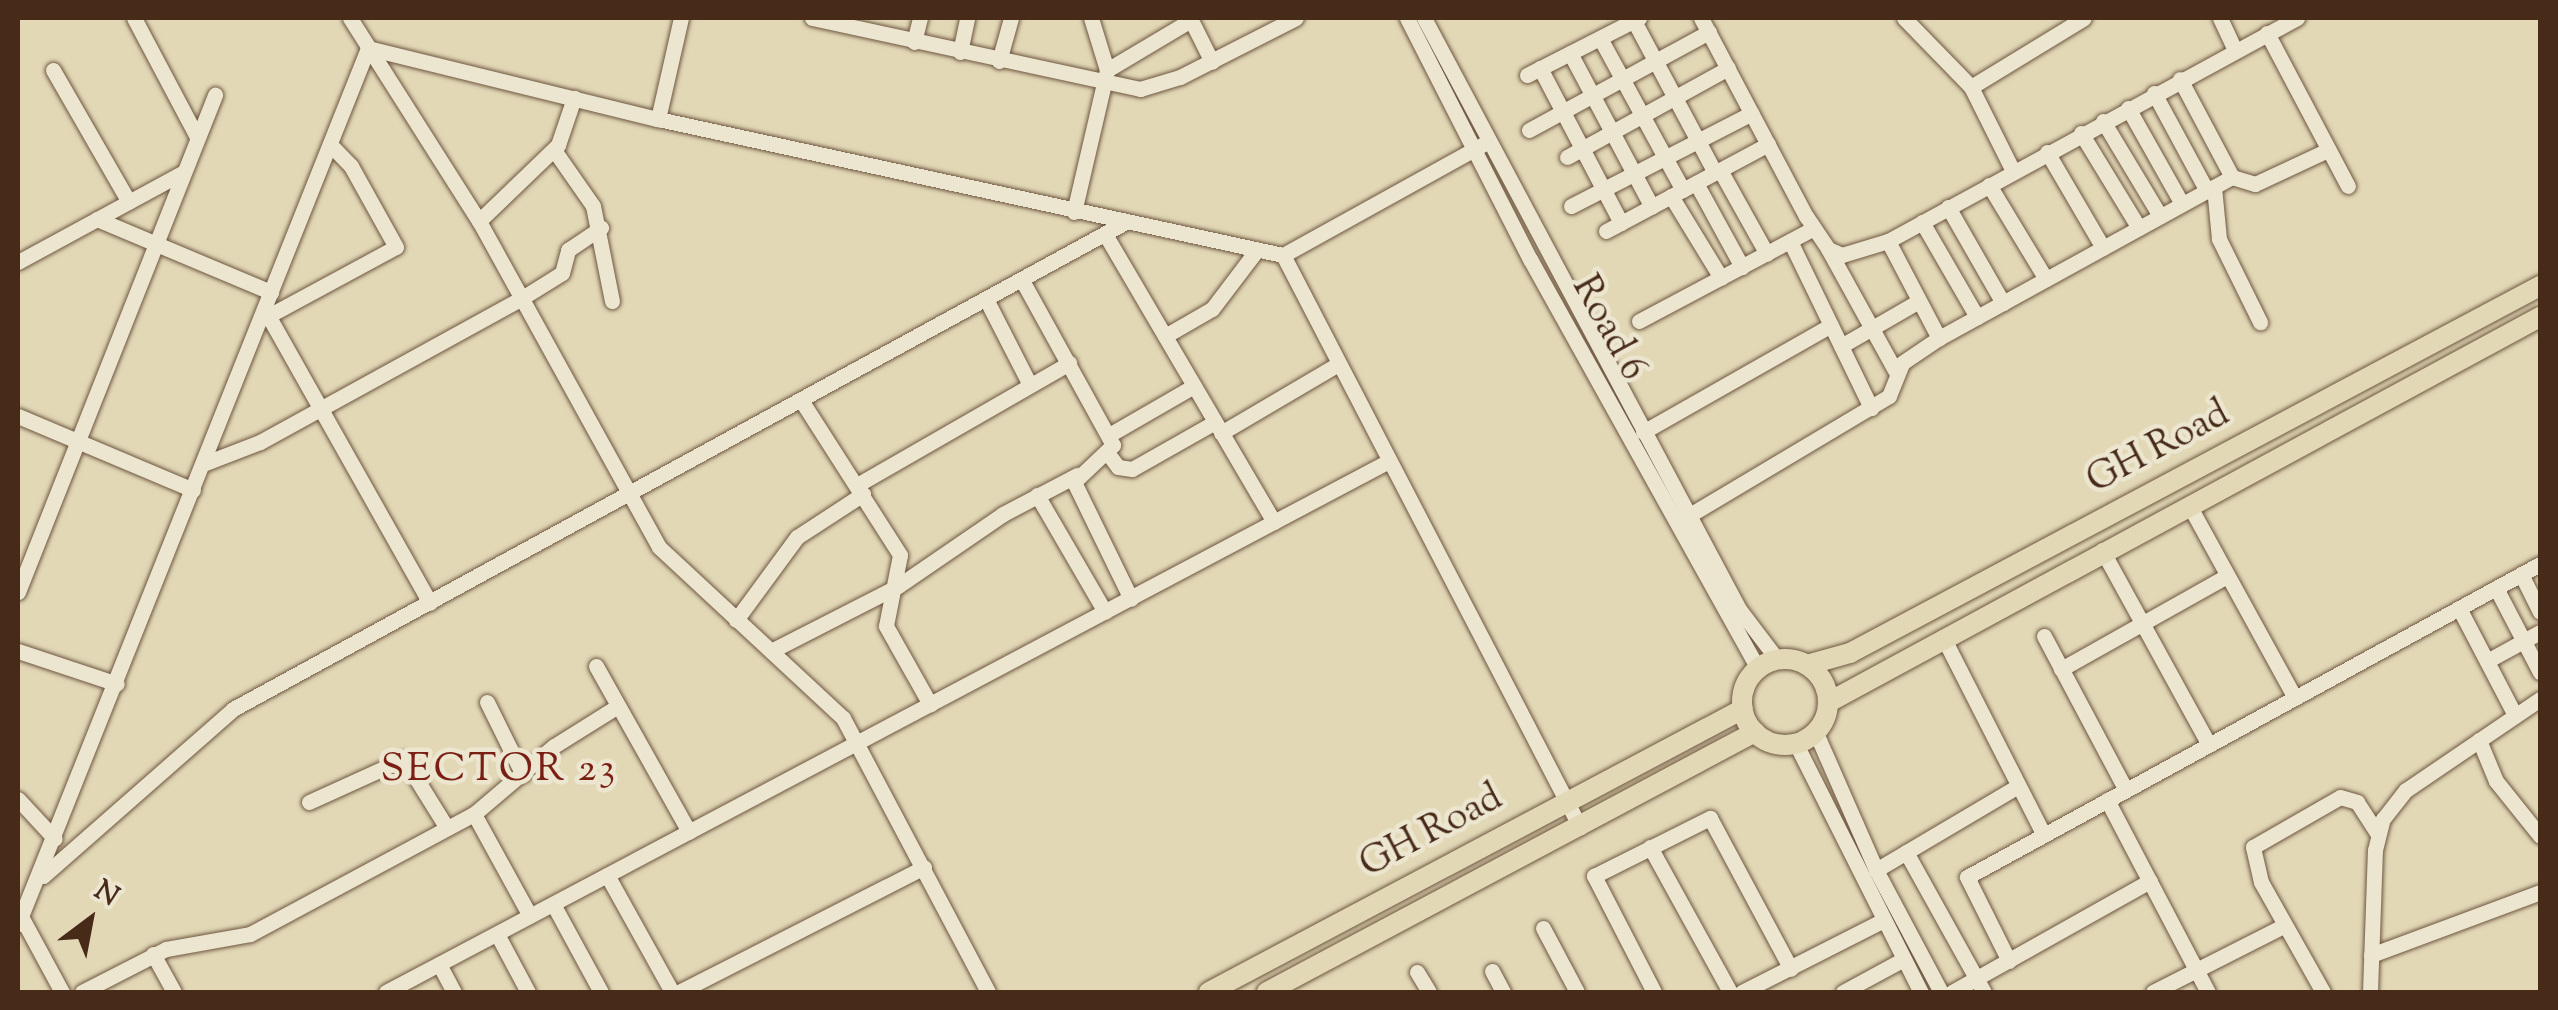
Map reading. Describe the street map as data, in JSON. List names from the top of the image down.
{
  "streets": {
    "main road": ["GH Road"],
    "street": ["Road 6"]
  },
  "crossings": [
    ["Road 6", "GH Road"]
  ],
  "districts": ["SECTOR 23"],
  "north": "top right"
}
